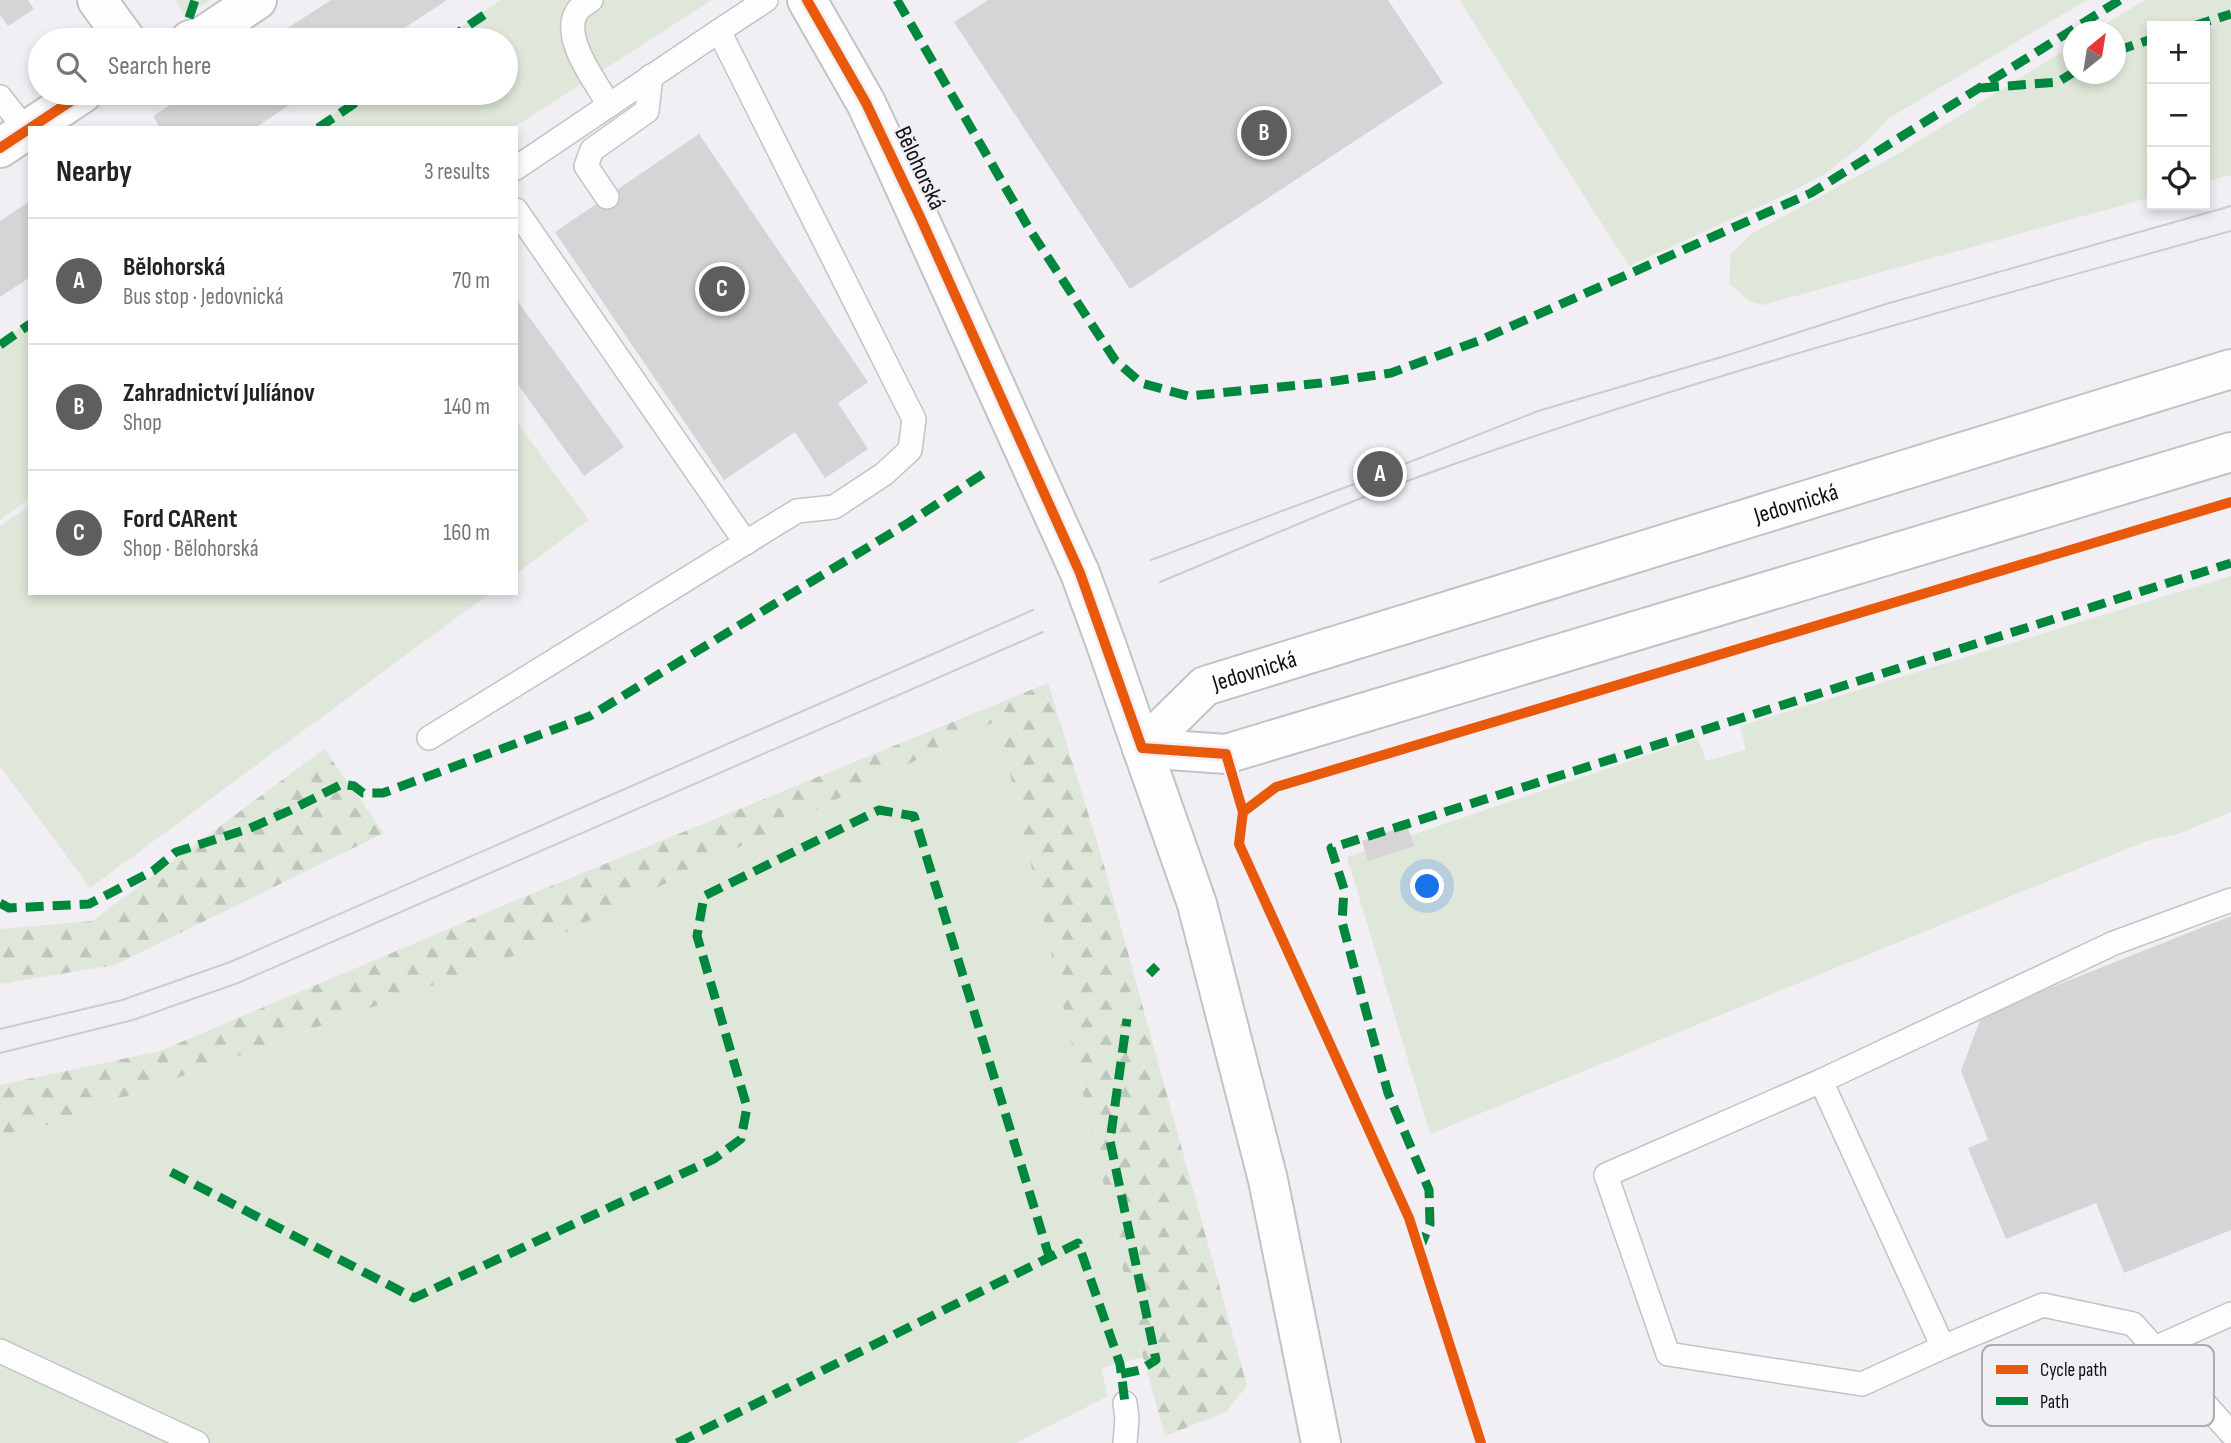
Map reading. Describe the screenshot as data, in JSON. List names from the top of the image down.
{
  "streets": {
    "main road": ["Bělohorská", "Jedovnická"]
  },
  "crossings": [
    ["Bělohorská", "Jedovnická"]
  ],
  "legend": ["Cycle path", "Path"],
  "north": "top right",
  "page": {
    "map_buttons": ["+", "−"],
    "search": "Search here",
    "pins": ["B", "C", "A"],
    "heading": ["Nearby", "3 results"],
    "list": [
      {
        "mark": "A",
        "name": "Bělohorská",
        "note": "Bus stop · Jedovnická",
        "value": "70 m"
      },
      {
        "mark": "B",
        "name": "Zahradnictví Julíánov",
        "note": "Shop",
        "value": "140 m"
      },
      {
        "mark": "C",
        "name": "Ford CARent",
        "note": "Shop · Bělohorská",
        "value": "160 m"
      }
    ]
  }
}
